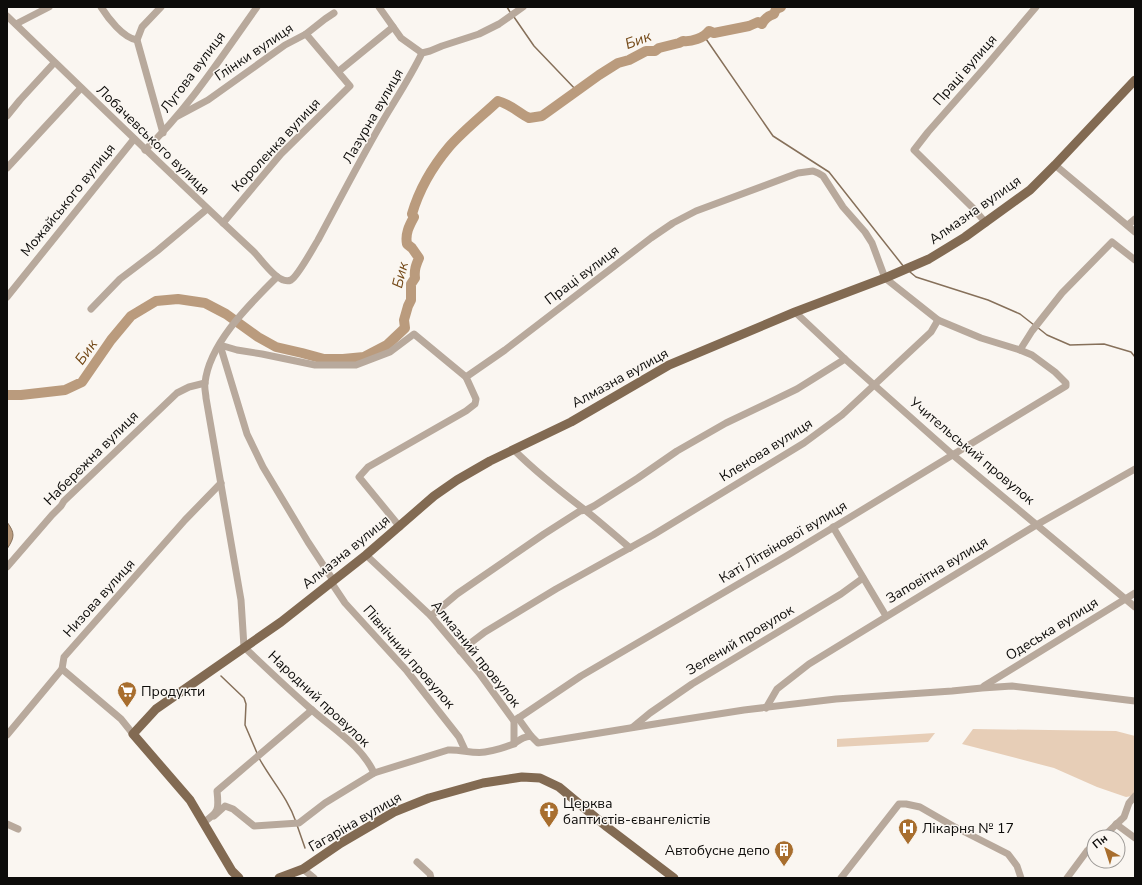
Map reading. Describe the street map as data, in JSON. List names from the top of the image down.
{
  "streets": {
    "main road": ["Алмазна вулиця", "Гагаріна вулиця"],
    "street": [
      "Глінки вулиця",
      "Праці вулиця",
      "Лугова вулиця",
      "Лазурна вулиця",
      "Лобачевського вулиця",
      "Короленка вулиця",
      "Можайського вулиця",
      "Кленова вулиця",
      "Учительський провулок",
      "Набережна вулиця",
      "Каті Літвінової вулиця",
      "Заповітна вулиця",
      "Низова вулиця",
      "Одеська вулиця",
      "Зелений провулок",
      "Алмазний провулок",
      "Північний провулок",
      "Народний провулок"
    ]
  },
  "crossings": [
    ["Глінки вулиця", "Лугова вулиця"],
    ["Глінки вулиця", "Короленка вулиця"],
    ["Праці вулиця", "Алмазна вулиця"],
    ["Лугова вулиця", "Лобачевського вулиця"],
    ["Лазурна вулиця", "Лобачевського вулиця"],
    ["Лазурна вулиця", "Набережна вулиця"],
    ["Лазурна вулиця", "Північний провулок"],
    ["Лобачевського вулиця", "Короленка вулиця"],
    ["Лобачевського вулиця", "Можайського вулиця"],
    ["Алмазна вулиця", "Учительський провулок"],
    ["Алмазна вулиця", "Алмазний провулок"],
    ["Алмазна вулиця", "Північний провулок"],
    ["Алмазна вулиця", "Народний провулок"],
    ["Кленова вулиця", "Учительський провулок"],
    ["Кленова вулиця", "Алмазний провулок"],
    ["Учительський провулок", "Каті Літвінової вулиця"],
    ["Учительський провулок", "Заповітна вулиця"],
    ["Учительський провулок", "Одеська вулиця"],
    ["Каті Літвінової вулиця", "Алмазний провулок"]
  ],
  "water": ["Бик"],
  "places": {
    "supermarket": ["Продукти"],
    "church": ["Церква баптистів-євангелістів"],
    "hospital": ["Лікарня № 17"],
    "building": ["Автобусне депо"]
  },
  "north": "top left"
}
